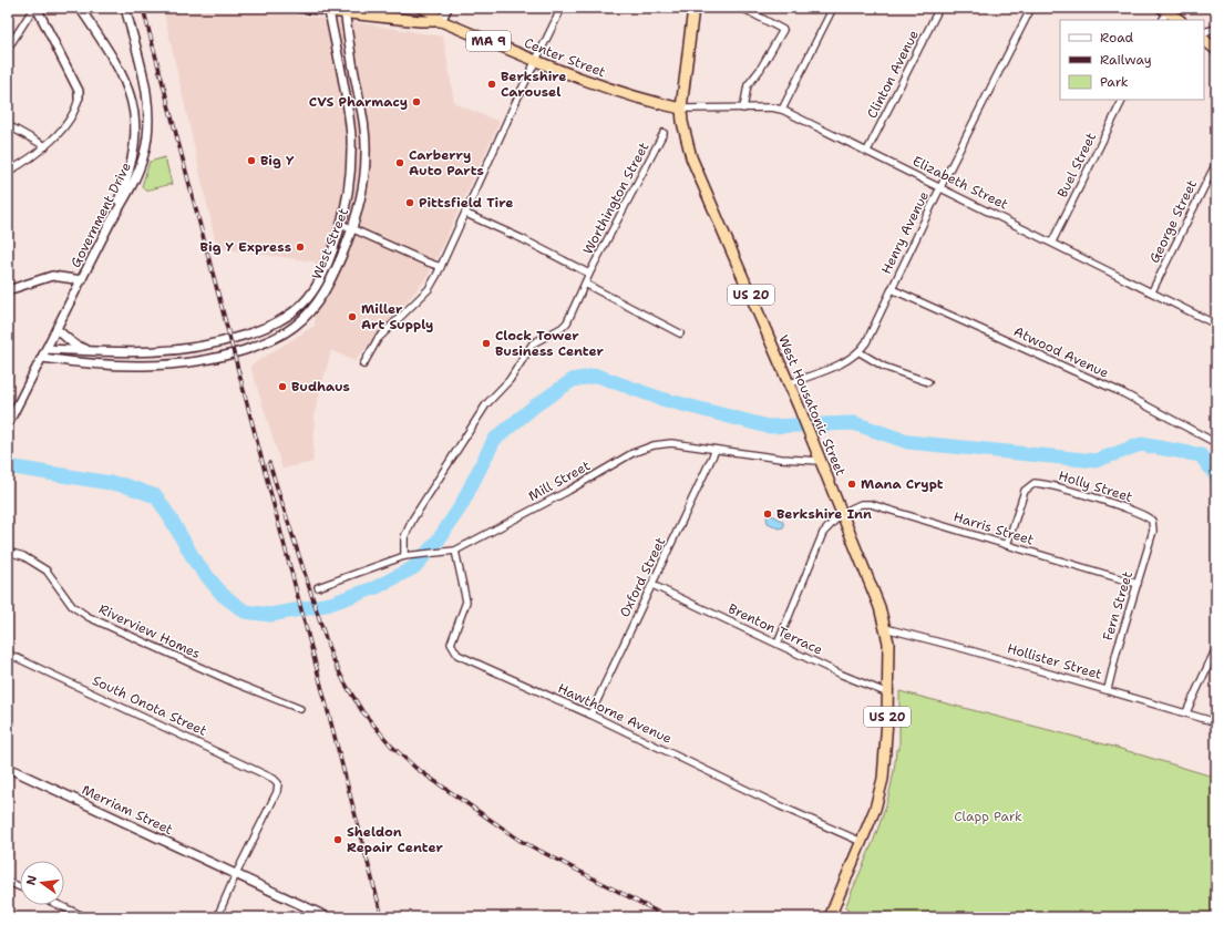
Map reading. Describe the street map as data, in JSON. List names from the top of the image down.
{
  "streets": {
    "highway": [
      "MA 9",
      "Center Street",
      "US 20",
      "West Housatonic Street"
    ],
    "street": [
      "Clinton Avenue",
      "Buel Street",
      "Elizabeth Street",
      "Worthington Street",
      "Government Drive",
      "George Street",
      "Henry Avenue",
      "West Street",
      "Atwood Avenue",
      "Mill Street",
      "Holly Street",
      "Harris Street",
      "Oxford Street",
      "Fern Street",
      "Brenton Terrace",
      "Riverview Homes",
      "Hollister Street",
      "South Onota Street",
      "Hawthorne Avenue",
      "Merriam Street"
    ]
  },
  "crossings": [
    ["Center Street", "Elizabeth Street"],
    ["Center Street", "West Street"],
    ["Center Street", "West Housatonic Street"],
    ["Clinton Avenue", "Elizabeth Street"],
    ["Buel Street", "Elizabeth Street"],
    ["Elizabeth Street", "George Street"],
    ["Elizabeth Street", "Henry Avenue"],
    ["Elizabeth Street", "West Housatonic Street"],
    ["Worthington Street", "Mill Street"],
    ["Government Drive", "West Street"],
    ["Henry Avenue", "Atwood Avenue"],
    ["West Housatonic Street", "Mill Street"],
    ["West Housatonic Street", "Harris Street"],
    ["West Housatonic Street", "Brenton Terrace"],
    ["West Housatonic Street", "Hollister Street"],
    ["West Housatonic Street", "Hawthorne Avenue"],
    ["Mill Street", "Oxford Street"],
    ["Mill Street", "Hawthorne Avenue"],
    ["Holly Street", "Harris Street"],
    ["Holly Street", "Fern Street"],
    ["Harris Street", "Fern Street"],
    ["Oxford Street", "Brenton Terrace"],
    ["Oxford Street", "Hawthorne Avenue"],
    ["Fern Street", "Hollister Street"],
    ["South Onota Street", "Merriam Street"]
  ],
  "parks": ["Clapp Park"],
  "places": [
    "Berkshire Carousel",
    "CVS Pharmacy",
    "Big Y",
    "Carberry Auto Parts",
    "Pittsfield Tire",
    "Big Y Express",
    "Miller Art Supply",
    "Clock Tower Business Center",
    "Budhaus",
    "Mana Crypt",
    "Berkshire Inn",
    "Sheldon Repair Center"
  ],
  "legend": ["Road", "Railway", "Park"],
  "north": "left"
}
